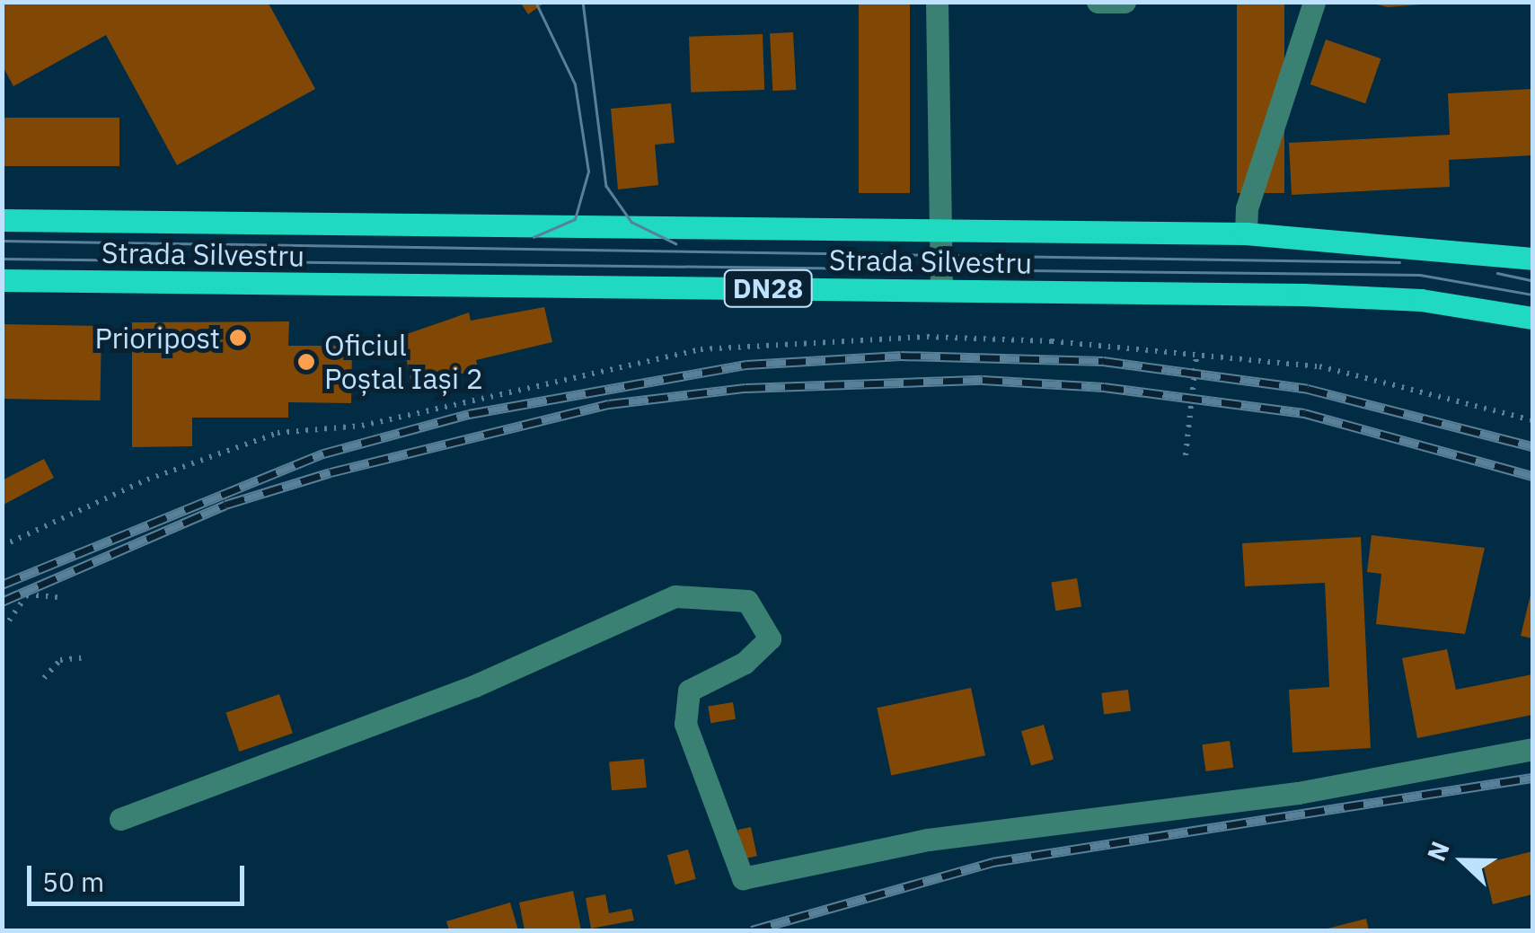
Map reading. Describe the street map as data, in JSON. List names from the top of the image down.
{
  "streets": {
    "main road": ["Strada Silvestru", "DN28"]
  },
  "places": ["Prioripost", "Oficiul Poștal Iași 2"],
  "scale_bar": "50 m",
  "north": "left"
}
